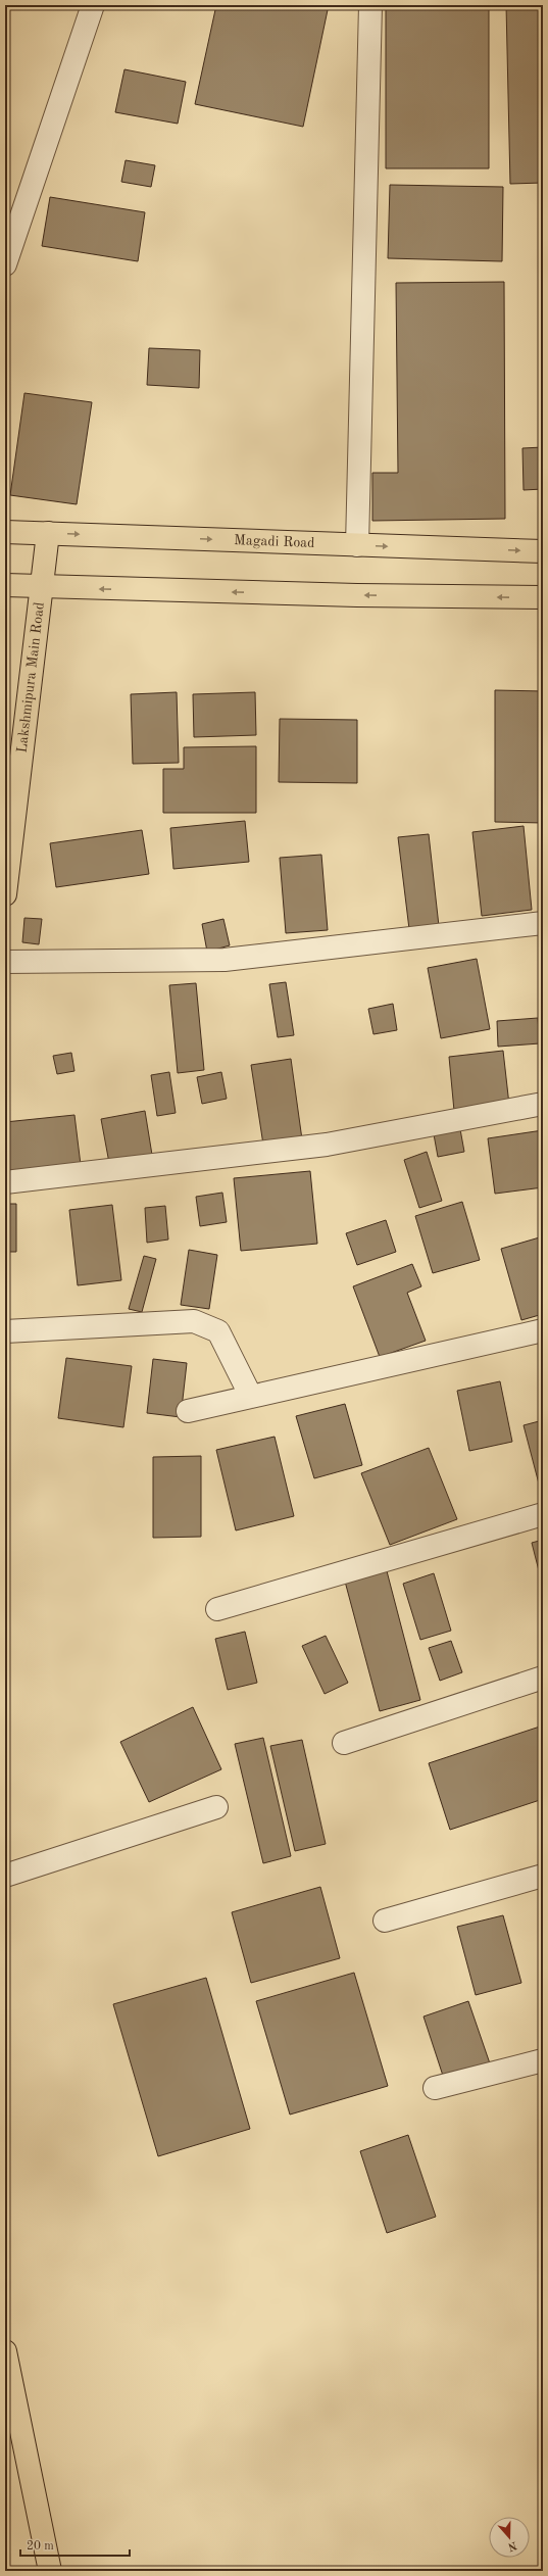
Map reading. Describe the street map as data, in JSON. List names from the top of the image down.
{
  "streets": {
    "main road": ["Magadi Road", "Lakshmipura Main Road"]
  },
  "crossings": [
    ["Magadi Road", "Lakshmipura Main Road"]
  ],
  "scale_bar": "20 m",
  "north": "bottom"
}
